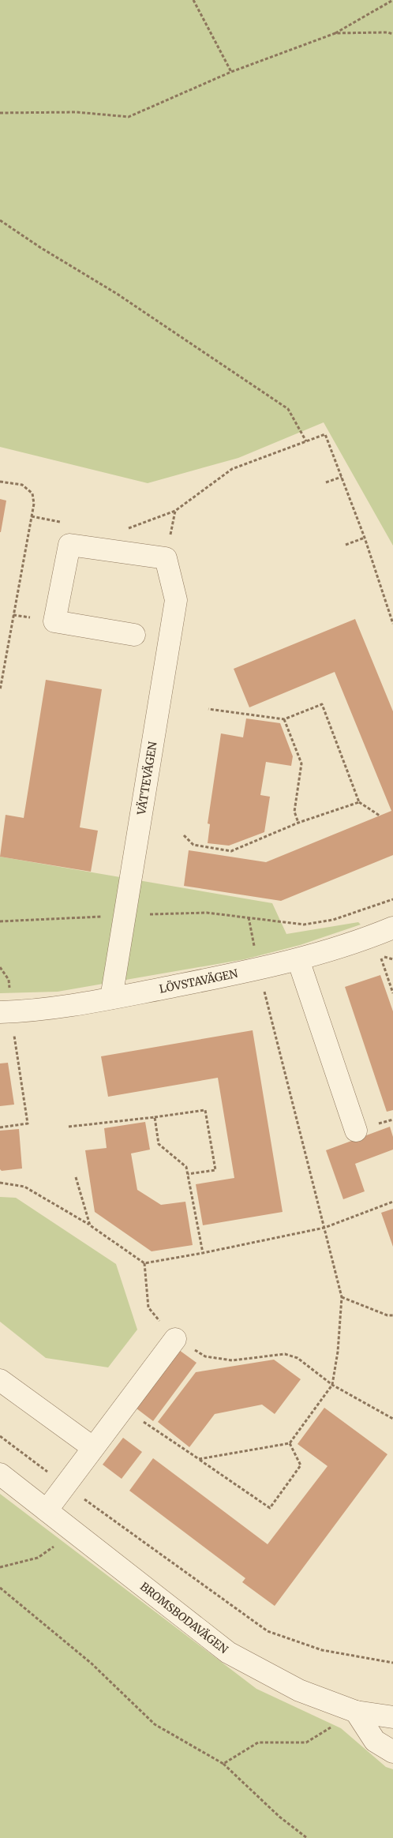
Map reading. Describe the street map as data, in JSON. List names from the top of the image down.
{
  "streets": {
    "street": ["VÄTTEVÄGEN", "LÖVSTAVÄGEN", "BROMSBODAVÄGEN"]
  },
  "crossings": [
    ["VÄTTEVÄGEN", "LÖVSTAVÄGEN"]
  ]
}
